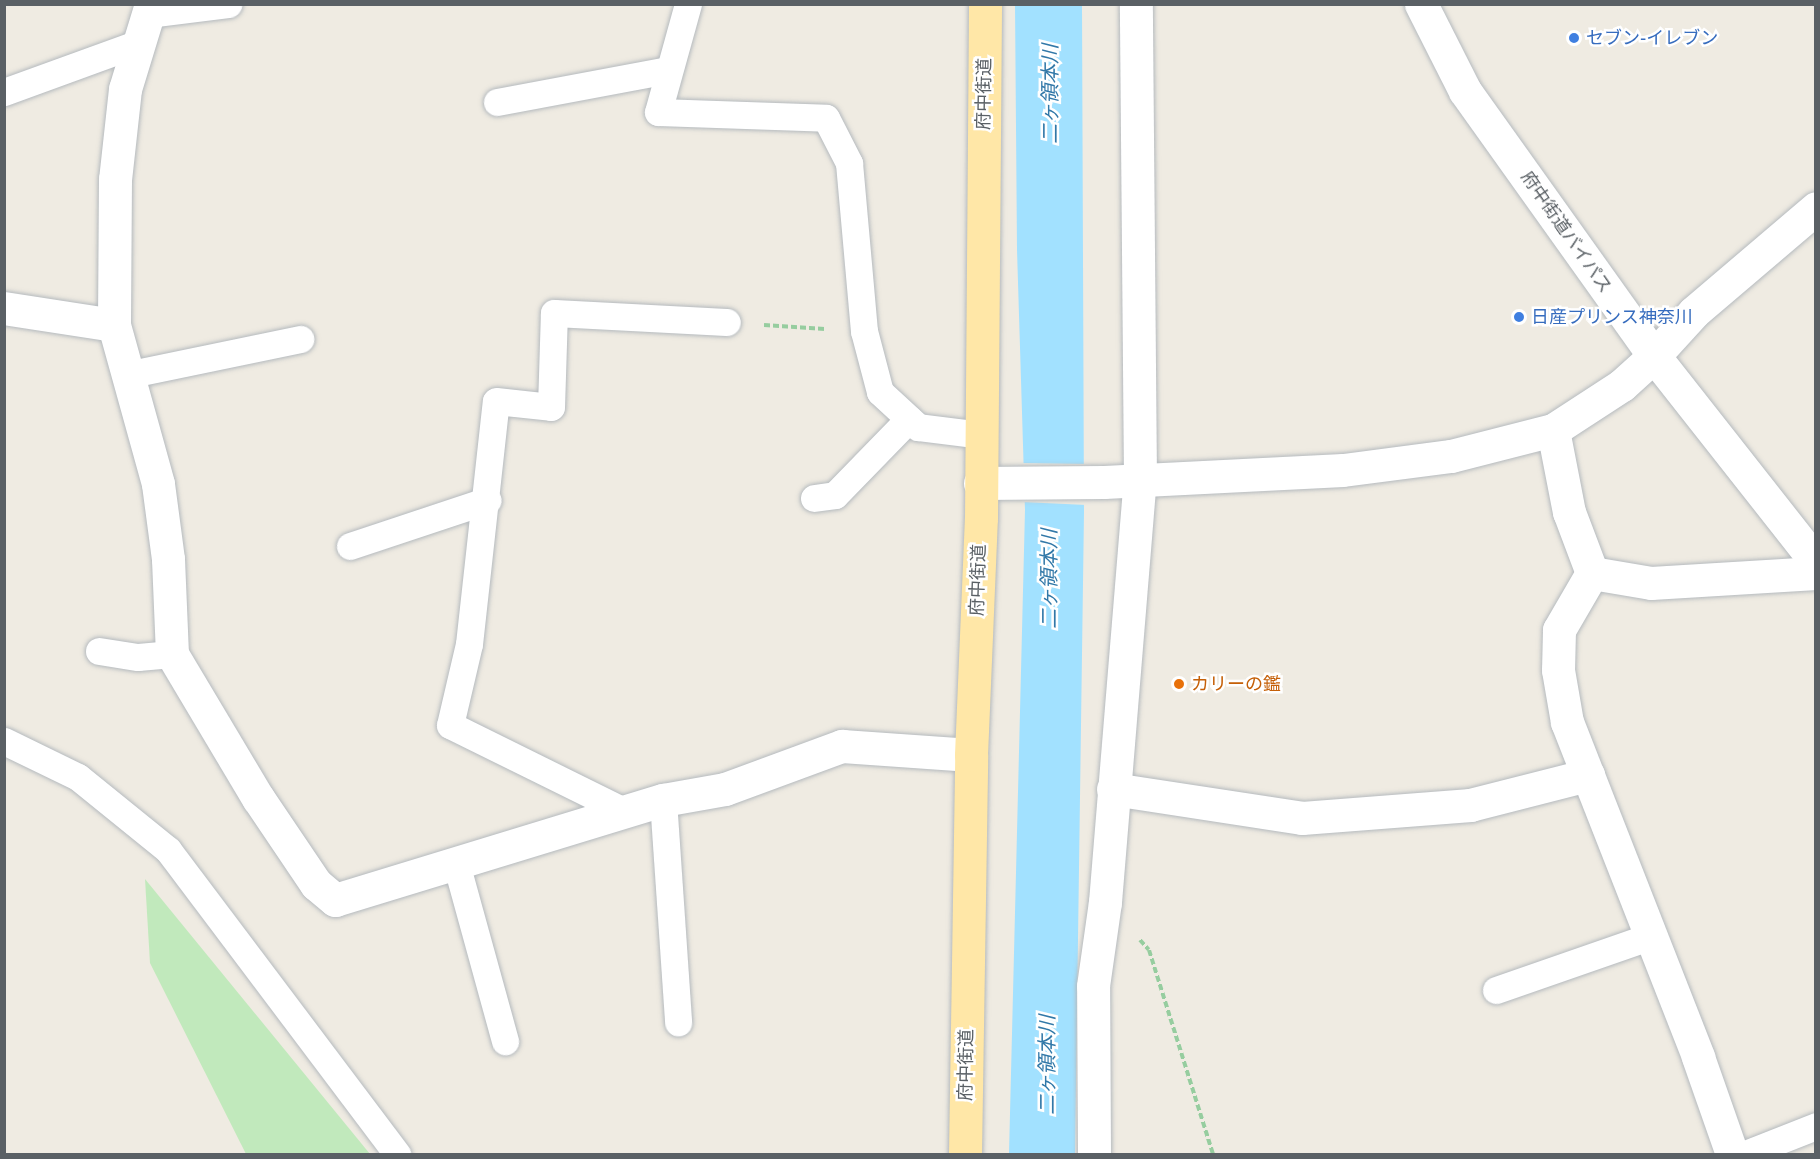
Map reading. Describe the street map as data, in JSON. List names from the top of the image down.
{
  "streets": {
    "main road": ["府中街道"],
    "street": ["府中街道バイパス"]
  },
  "water": ["二ヶ領本川"],
  "places": ["セブン-イレブン", "日産プリンス神奈川", "カリーの鑑"]
}
